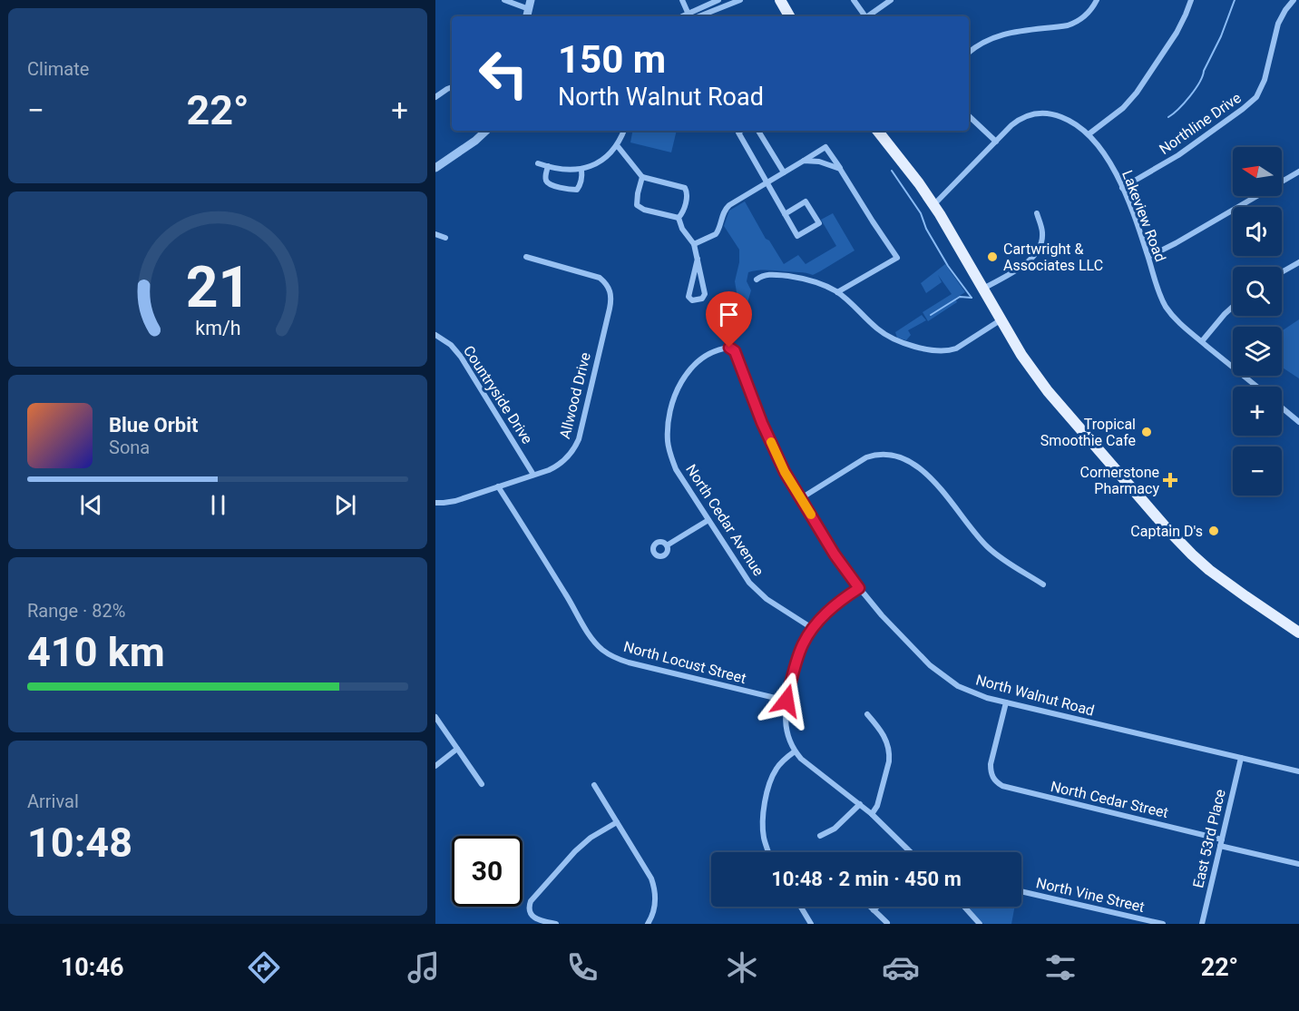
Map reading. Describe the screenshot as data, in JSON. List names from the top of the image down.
{
  "streets": {
    "street": [
      "Northline Drive",
      "Lakeview Road",
      "Countryside Drive",
      "Allwood Drive",
      "North Cedar Avenue",
      "North Locust Street",
      "North Walnut Road",
      "North Cedar Street",
      "East 53rd Place",
      "North Vine Street"
    ]
  },
  "crossings": [
    ["Northline Drive", "Lakeview Road"],
    ["Countryside Drive", "Allwood Drive"],
    ["Allwood Drive", "North Locust Street"],
    ["North Cedar Avenue", "North Walnut Road"],
    ["North Walnut Road", "North Cedar Street"],
    ["North Walnut Road", "East 53rd Place"],
    ["North Cedar Street", "East 53rd Place"]
  ],
  "places": {
    "other": ["Cartwright & Associates LLC", "Tropical Smoothie Cafe", "Captain D's"],
    "health": ["Cornerstone Pharmacy"]
  },
  "north": "left",
  "page": {
    "tile": [
      "Climate",
      ["Range · 82%", "410 km"],
      ["Arrival", "10:48"]
    ],
    "turn": ["150 m", "North Walnut Road"],
    "heat": ["−", "22°", "+"],
    "map_buttons": ["+", "−"],
    "song": ["Blue Orbit", "Sona"],
    "limit": "30",
    "trip": "10:48 · 2 min · 450 m",
    "tabs": ["10:46", "22°"],
    "gauge": ["21", "km/h"]
  }
}
